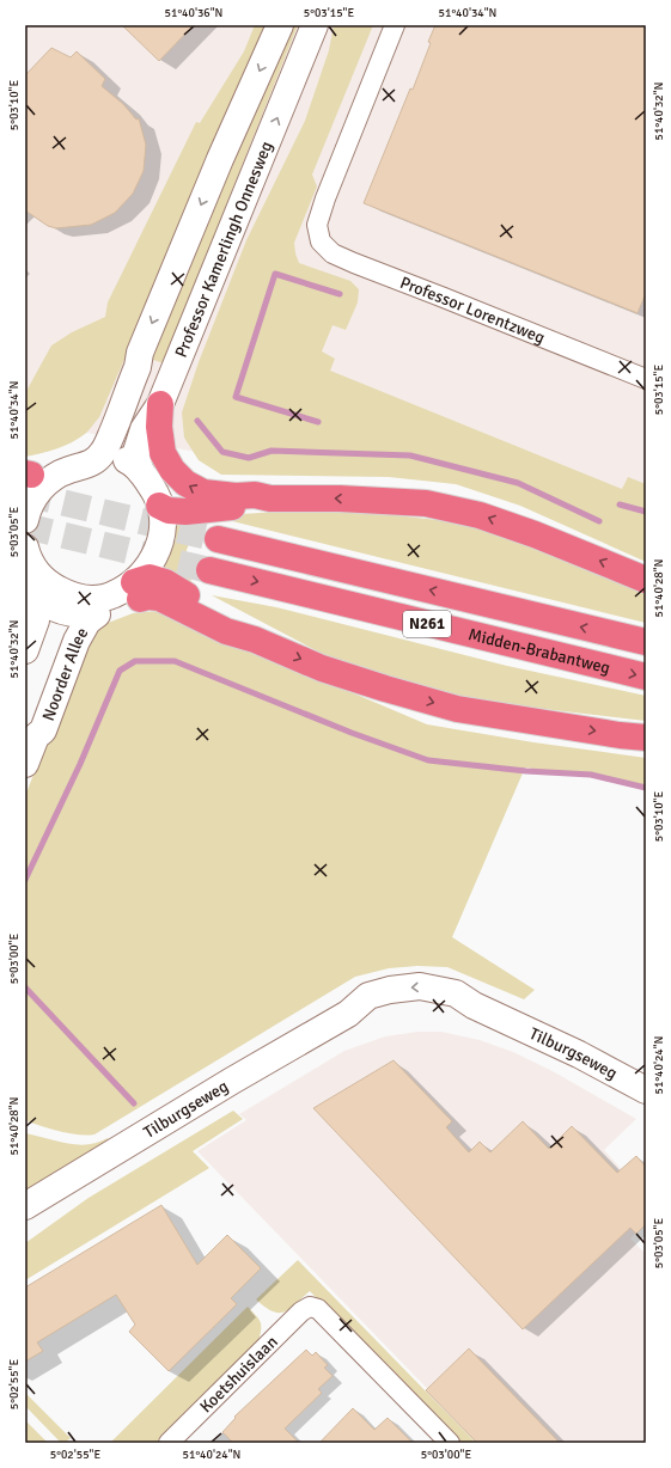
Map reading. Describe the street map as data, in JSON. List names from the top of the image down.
{
  "streets": {
    "highway": ["N261", "Midden-Brabantweg"],
    "main road": ["Professor Kamerlingh Onnesweg", "Noorder Allee", "Tilburgseweg"],
    "street": ["Professor Lorentzweg", "Koetshuislaan"]
  },
  "coordinates": [
    "51°40'36\"N",
    "5°03'15\"E",
    "51°40'34\"N",
    "5°03'10\"E",
    "51°40'32\"N",
    "5°03'05\"E",
    "51°40'28\"N",
    "5°03'00\"E",
    "51°40'24\"N",
    "5°02'55\"E"
  ]
}
